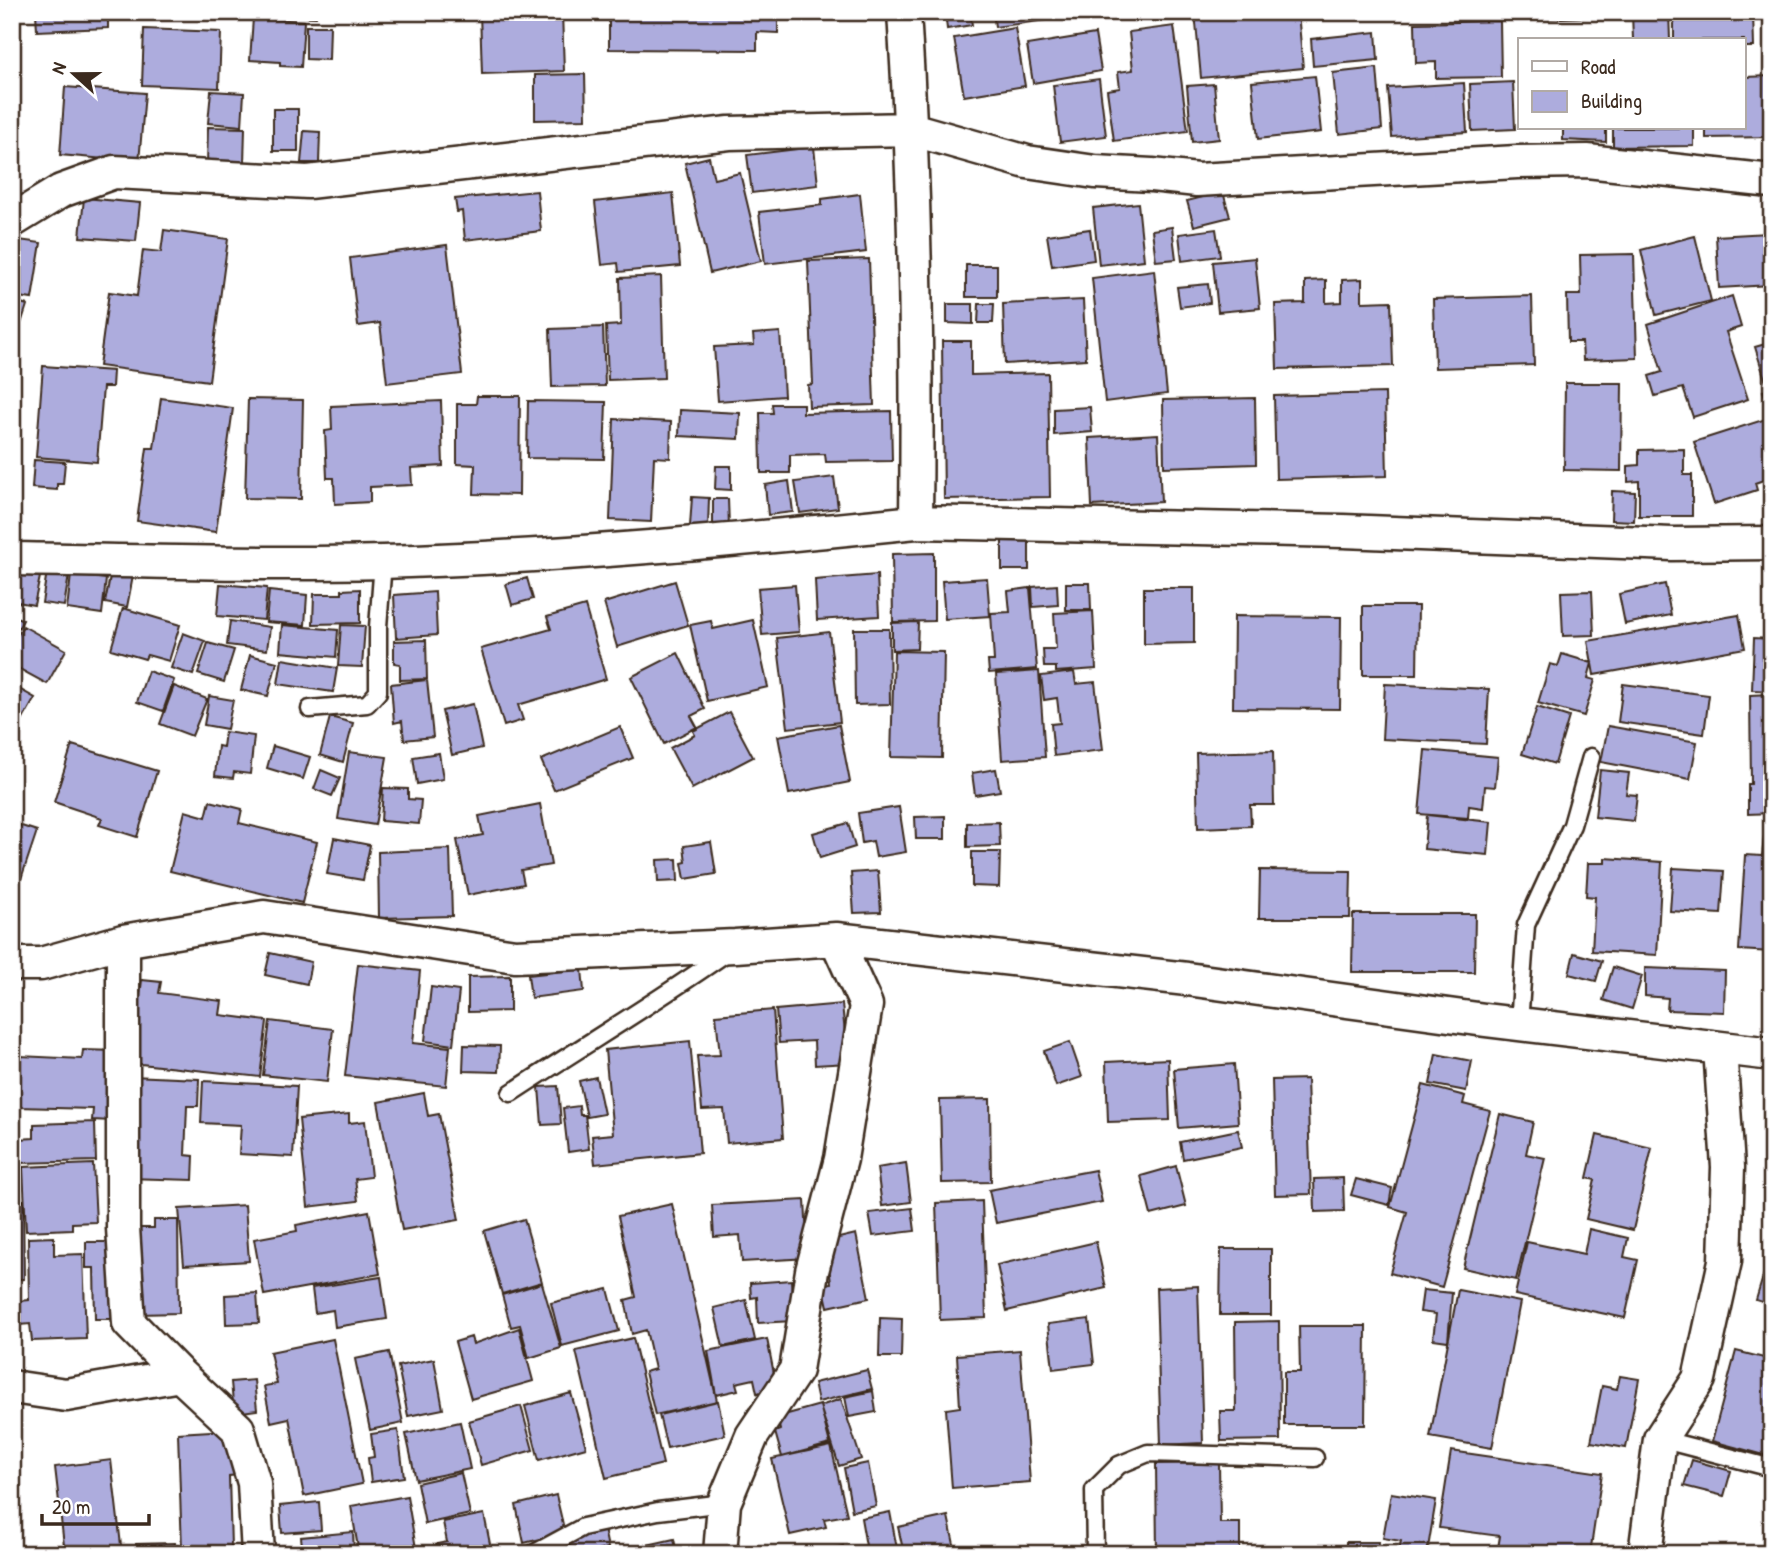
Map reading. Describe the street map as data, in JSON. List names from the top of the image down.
{
  "legend": ["Road", "Building"],
  "scale_bar": "20 m",
  "north": "left"
}
